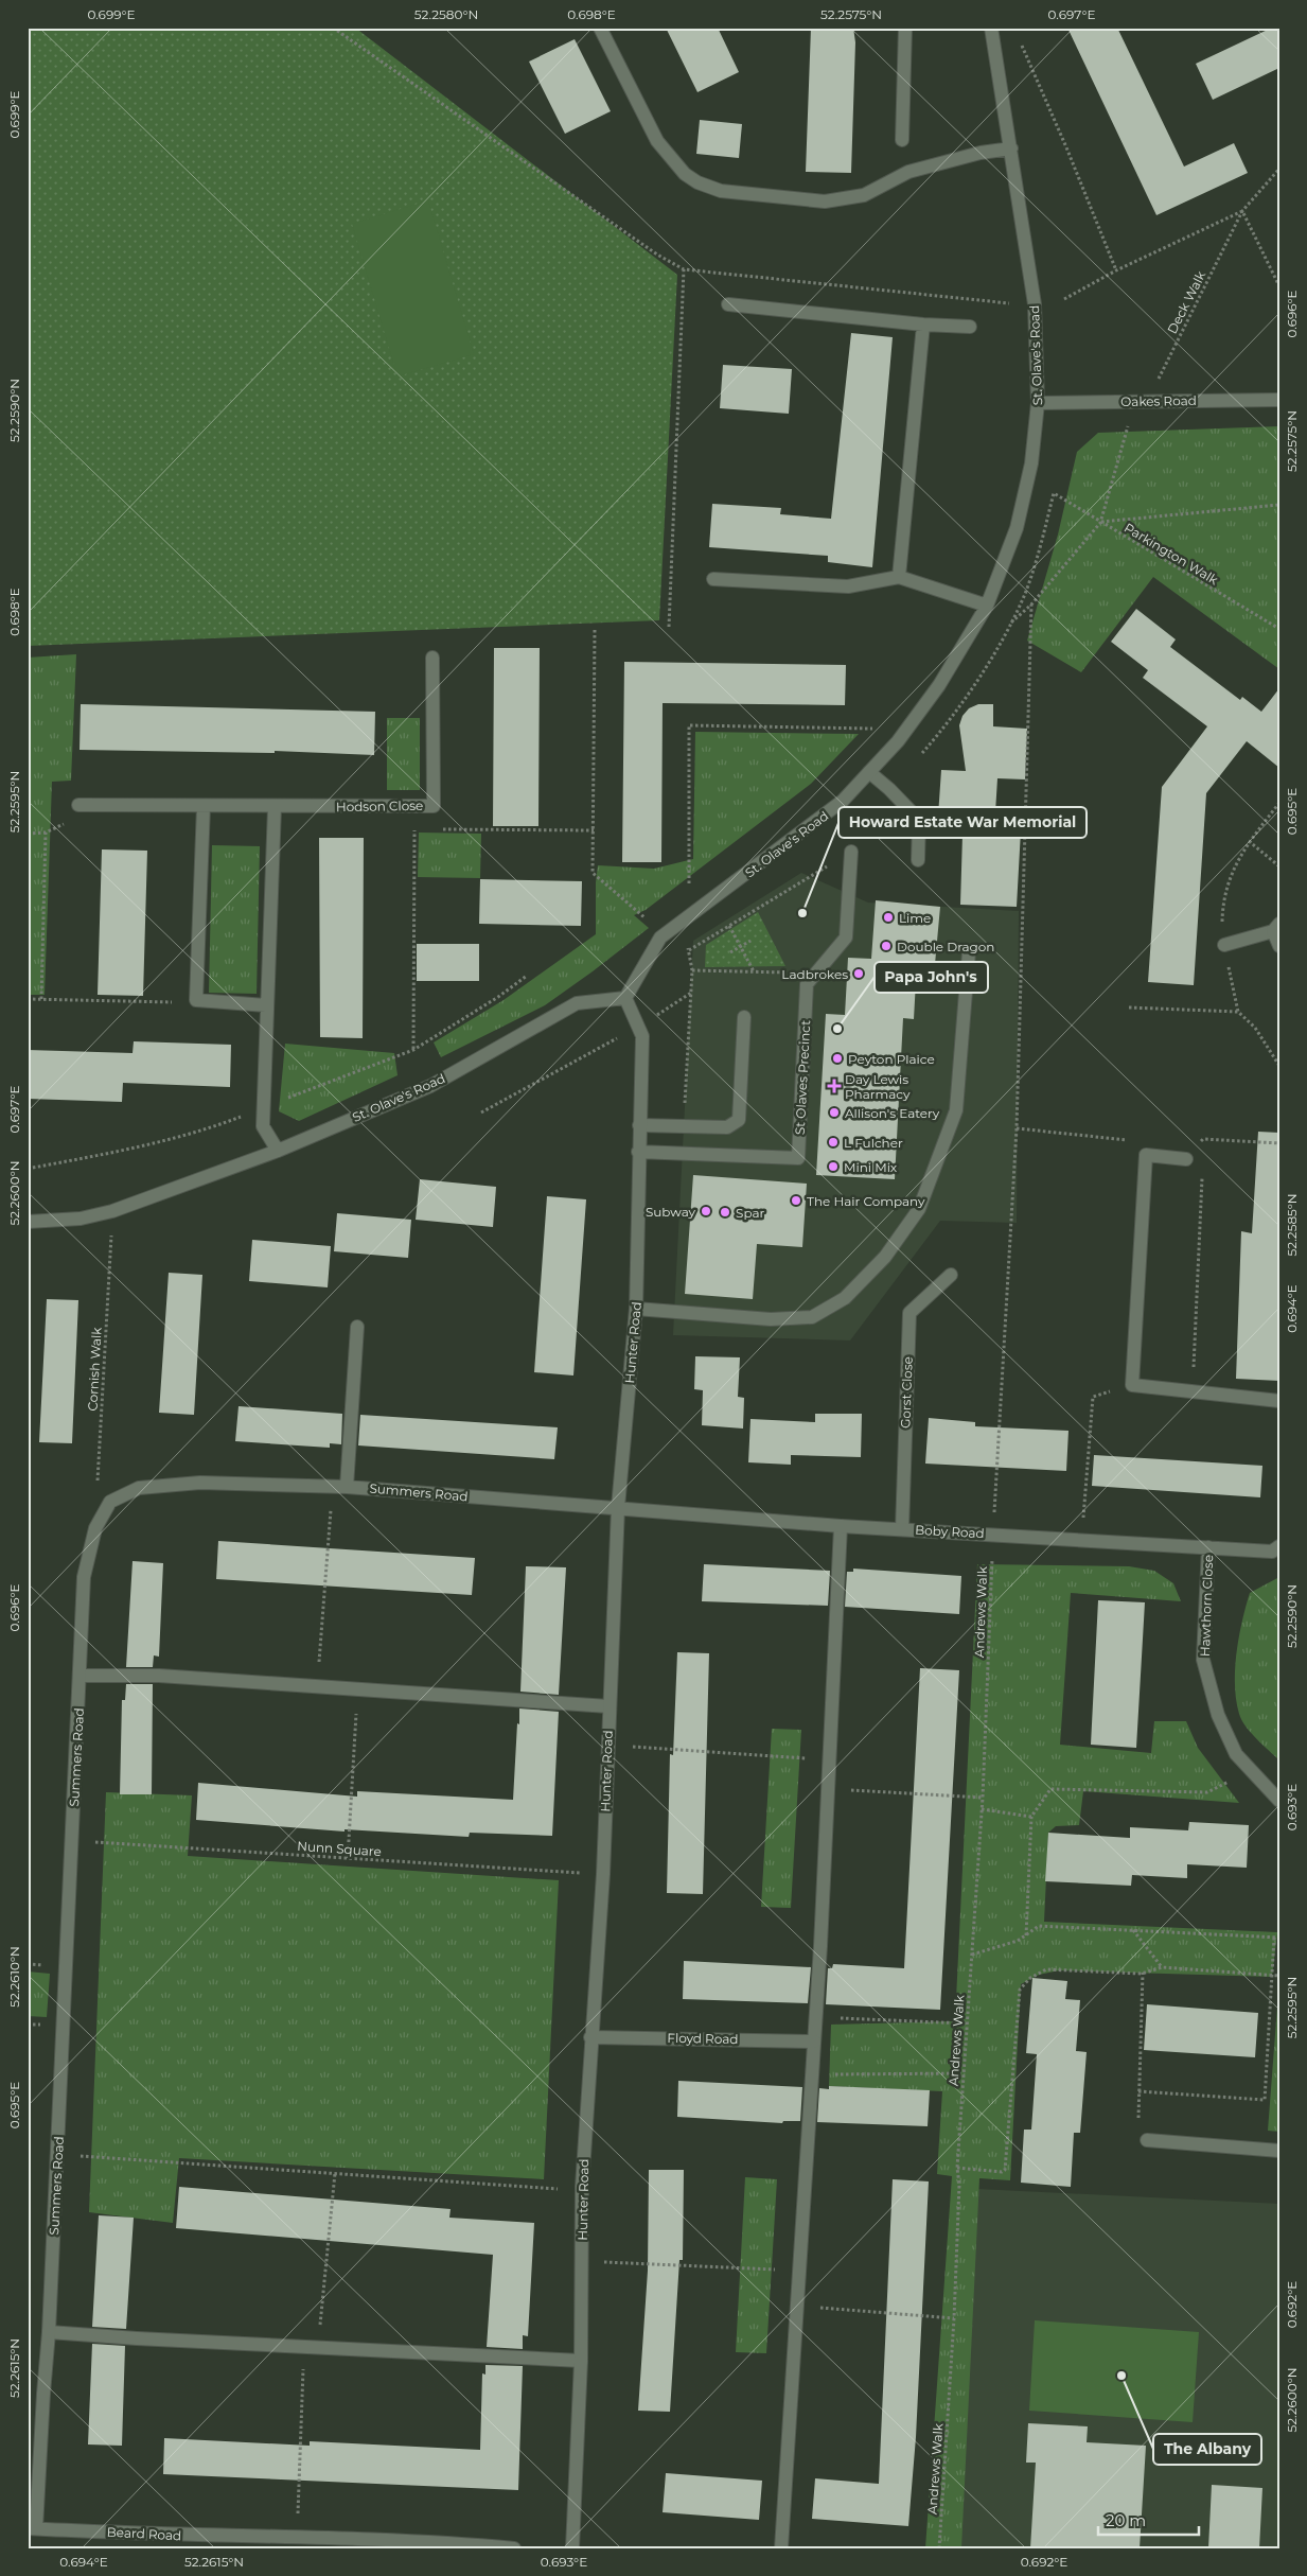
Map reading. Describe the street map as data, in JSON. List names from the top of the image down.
{
  "streets": {
    "street": [
      "St. Olave's Road",
      "Oakes Road",
      "Hodson Close",
      "St Olaves Precinct",
      "Hunter Road",
      "Gorst Close",
      "Summers Road",
      "Boby Road",
      "Hawthorn Close",
      "Floyd Road",
      "Beard Road"
    ],
    "path": [
      "Deck Walk",
      "Parkington Walk",
      "Cornish Walk",
      "Andrews Walk",
      "Nunn Square"
    ]
  },
  "crossings": [
    ["Deck Walk", "Oakes Road"],
    ["Deck Walk", "Parkington Walk"],
    ["St. Olave's Road", "Oakes Road"],
    ["St. Olave's Road", "Hunter Road"],
    ["St. Olave's Road", "Cornish Walk"],
    ["St Olaves Precinct", "Hunter Road"],
    ["Hunter Road", "Summers Road"],
    ["Hunter Road", "Boby Road"],
    ["Hunter Road", "Nunn Square"],
    ["Hunter Road", "Floyd Road"],
    ["Gorst Close", "Boby Road"],
    ["Summers Road", "Boby Road"],
    ["Summers Road", "Nunn Square"],
    ["Summers Road", "Beard Road"],
    ["Boby Road", "Hawthorn Close"],
    ["Boby Road", "Andrews Walk"]
  ],
  "places": {
    "other": [
      "Howard Estate War Memorial",
      "Lime",
      "Double Dragon",
      "Ladbrokes",
      "Papa John's",
      "Peyton Plaice",
      "Allison's Eatery",
      "L Fulcher",
      "Mini Mix",
      "The Hair Company",
      "Subway",
      "Spar",
      "The Albany"
    ],
    "health": ["Day Lewis Pharmacy"]
  },
  "scale_bar": "20 m",
  "coordinates": [
    "0.699°E",
    "52.2580°N",
    "0.698°E",
    "52.2575°N",
    "0.697°E",
    "0.696°E",
    "52.2590°N",
    "52.2595°N",
    "0.695°E",
    "52.2600°N",
    "52.2585°N",
    "0.694°E",
    "0.693°E",
    "52.2610°N",
    "0.692°E",
    "52.2615°N"
  ]
}
